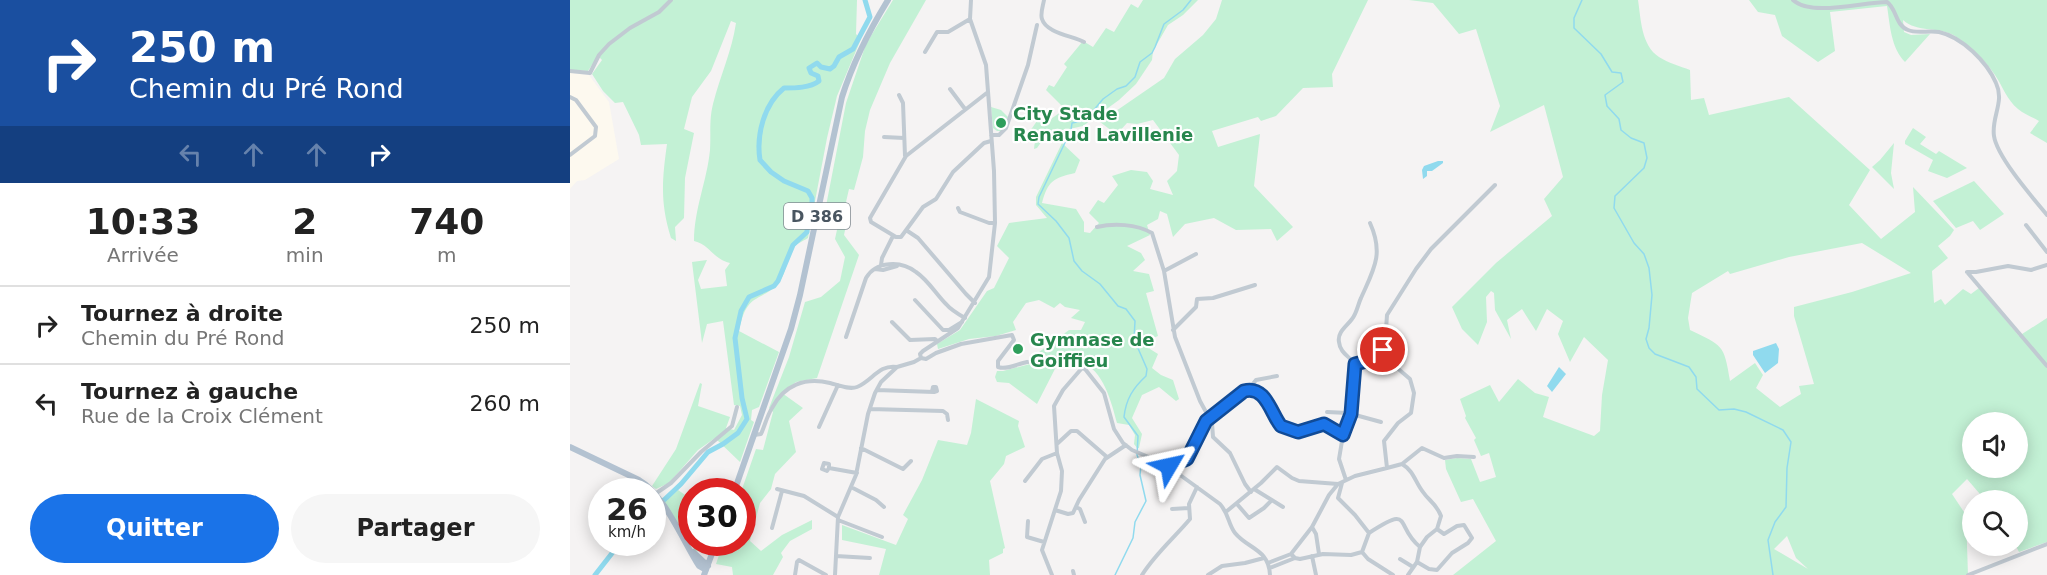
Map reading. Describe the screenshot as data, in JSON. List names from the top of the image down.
{
  "streets": {
    "main road": ["D 386"]
  },
  "places": ["City Stade Renaud Lavillenie", "Gymnase de Goiffieu"],
  "page": {
    "turn": ["250 m", "Chemin du Pré Rond"],
    "eta": [
      "10:33",
      "Arrivée",
      "2",
      "min",
      "740",
      "m"
    ],
    "list": [
      {
        "name": "Tournez à droite",
        "note": "Chemin du Pré Rond",
        "value": "250 m"
      },
      {
        "name": "Tournez à gauche",
        "note": "Rue de la Croix Clément",
        "value": "260 m"
      }
    ],
    "speed": "26 km/h",
    "limit": "30",
    "buttons": ["Quitter", "Partager"]
  }
}
